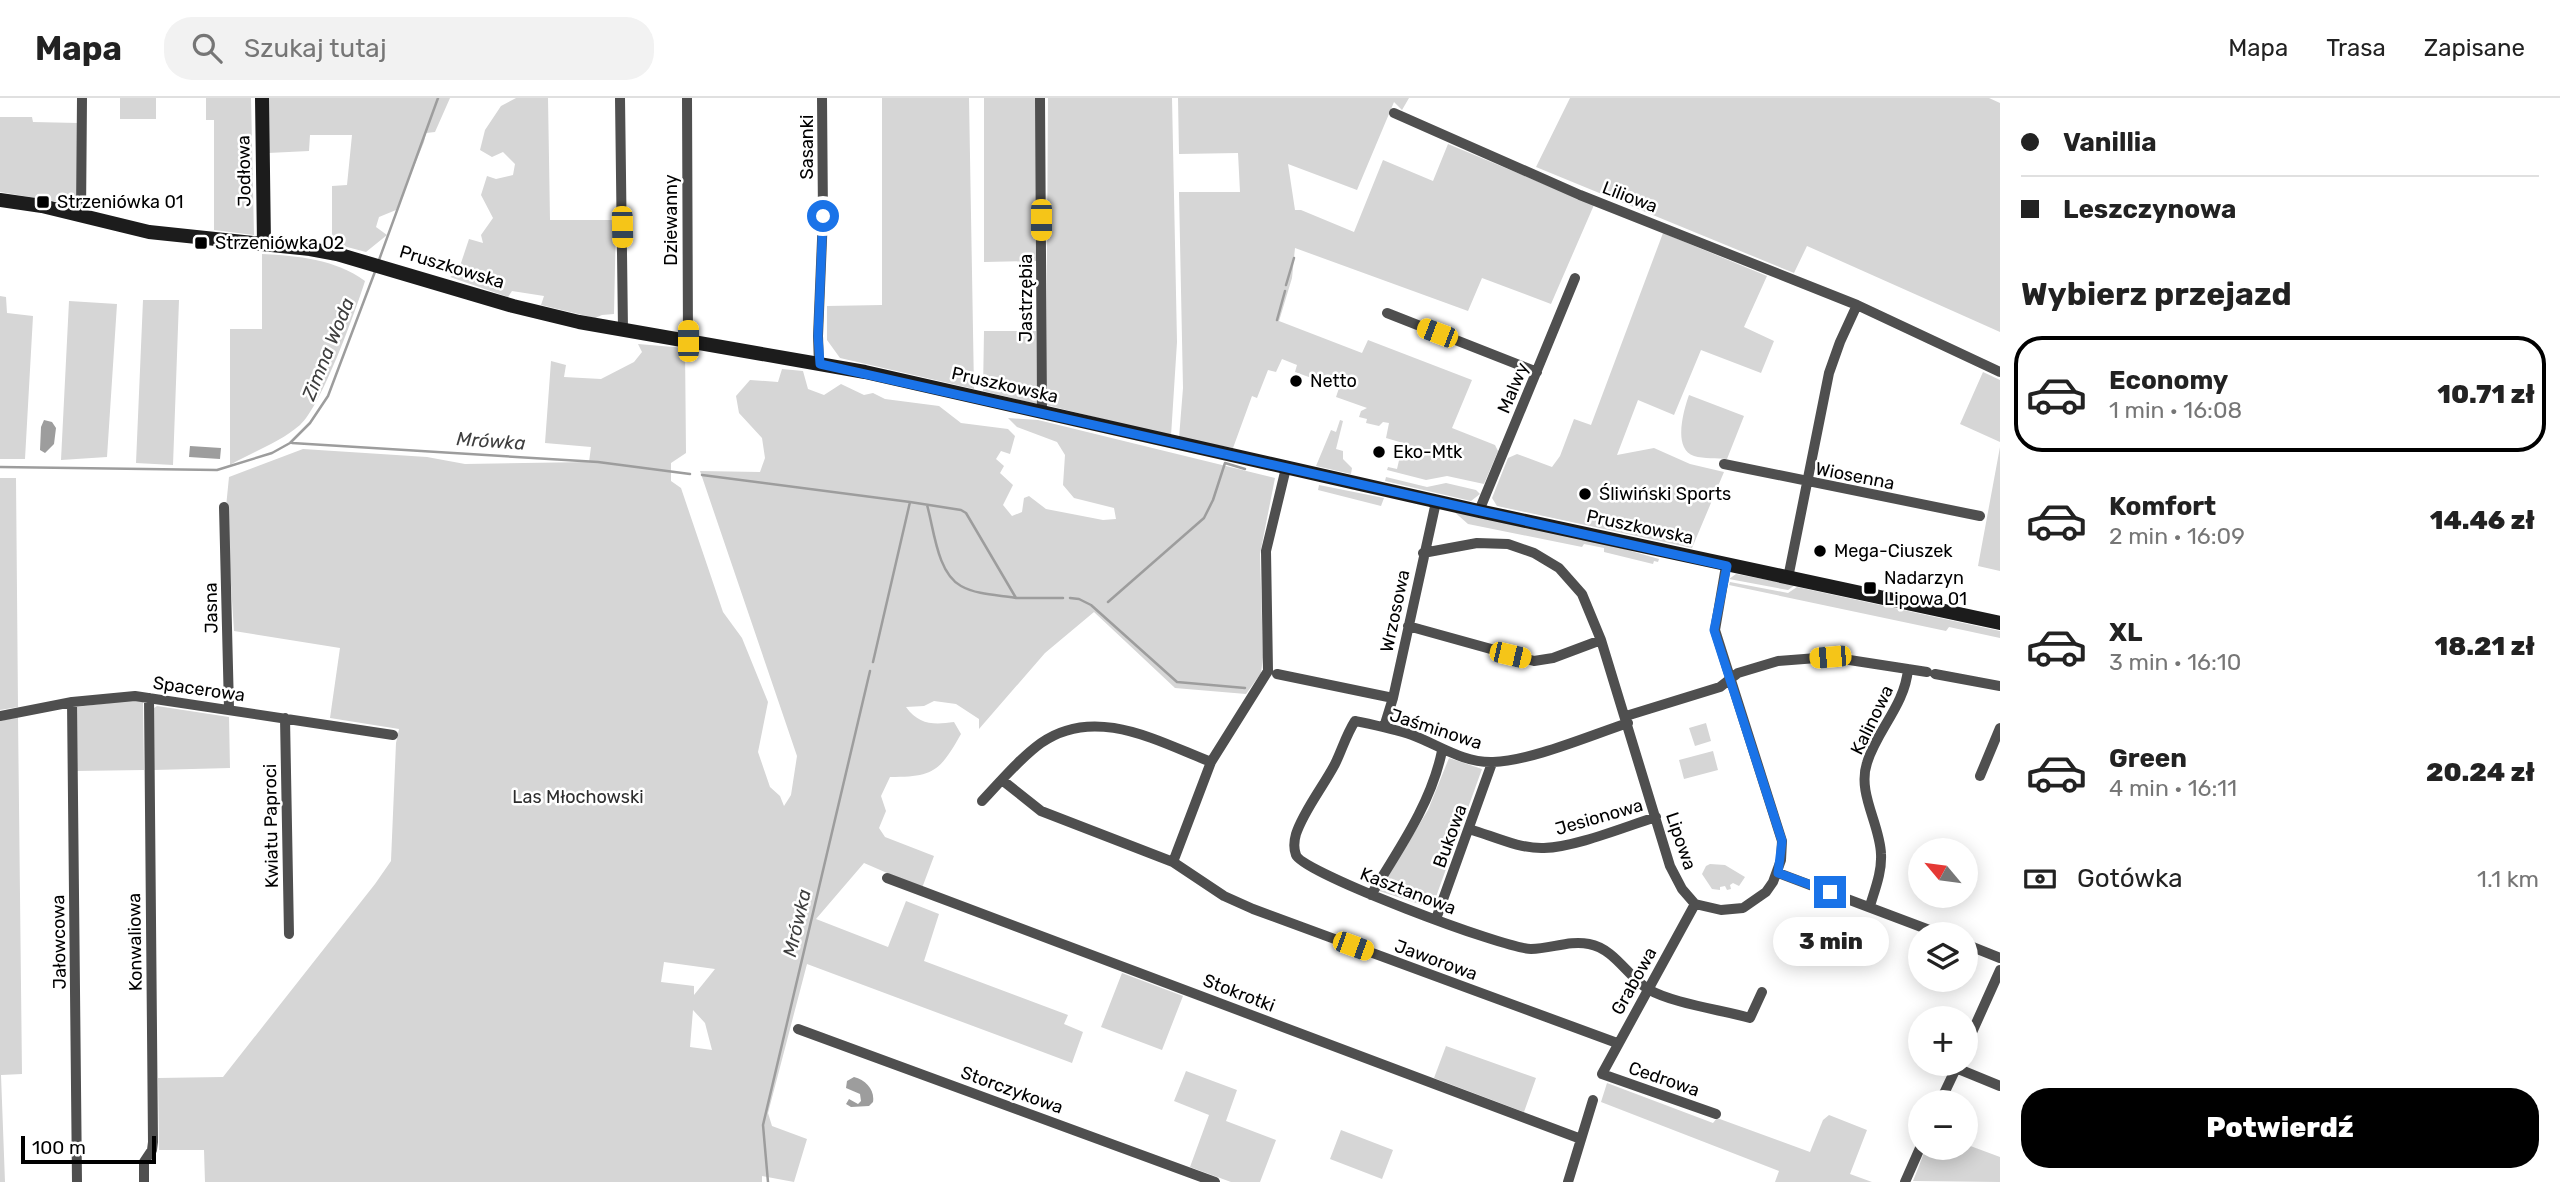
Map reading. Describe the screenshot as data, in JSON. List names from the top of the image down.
{
  "streets": {
    "street": [
      "Sasanki",
      "Jodłowa",
      "Liliowa",
      "Dziewanny",
      "Pruszkowska",
      "Jastrzębia",
      "Malwy",
      "Wiosenna",
      "Jasna",
      "Wrzosowa",
      "Spacerowa",
      "Kalinowa",
      "Jaśminowa",
      "Jesionowa",
      "Kwiatu Paproci",
      "Bukowa",
      "Lipowa",
      "Kasztanowa",
      "Jałowcowa",
      "Konwaliowa",
      "Jaworowa",
      "Grabowa",
      "Stokrotki",
      "Cedrowa",
      "Storczykowa"
    ]
  },
  "crossings": [
    ["Sasanki", "Pruszkowska"],
    ["Jodłowa", "Pruszkowska"],
    ["Dziewanny", "Pruszkowska"],
    ["Pruszkowska", "Jastrzębia"],
    ["Pruszkowska", "Malwy"],
    ["Pruszkowska", "Wrzosowa"],
    ["Jasna", "Spacerowa"],
    ["Wrzosowa", "Jaśminowa"],
    ["Wrzosowa", "Lipowa"],
    ["Spacerowa", "Kwiatu Paproci"],
    ["Spacerowa", "Jałowcowa"],
    ["Spacerowa", "Konwaliowa"],
    ["Kalinowa", "Jaśminowa"],
    ["Kalinowa", "Lipowa"],
    ["Jaśminowa", "Bukowa"],
    ["Jaśminowa", "Lipowa"],
    ["Jaśminowa", "Kasztanowa"],
    ["Jesionowa", "Bukowa"],
    ["Jesionowa", "Lipowa"],
    ["Bukowa", "Kasztanowa"],
    ["Lipowa", "Grabowa"],
    ["Kasztanowa", "Grabowa"],
    ["Jaworowa", "Grabowa"],
    ["Grabowa", "Cedrowa"]
  ],
  "water": ["Zimna Woda", "Mrówka"],
  "parks": ["Las Młochowski"],
  "places": {
    "transit": ["Strzeniówka 01", "Strzeniówka 02", "Nadarzyn Lipowa 01"],
    "other": [
      "Netto",
      "Eko-Mtk",
      "Śliwiński Sports",
      "Mega-Ciuszek"
    ]
  },
  "scale_bar": "100 m",
  "north": "top left",
  "page": {
    "header": "Mapa",
    "search": "Szukaj tutaj",
    "nav": ["Mapa", "Trasa", "Zapisane"],
    "banner": ["Vanillia", "Leszczynowa"],
    "heading": "Wybierz przejazd",
    "list": [
      {
        "name": "Economy",
        "note": "1 min · 16:08",
        "value": "10.71 zł"
      },
      {
        "name": "Komfort",
        "note": "2 min · 16:09",
        "value": "14.46 zł"
      },
      {
        "name": "XL",
        "note": "3 min · 16:10",
        "value": "18.21 zł"
      },
      {
        "name": "Green",
        "note": "4 min · 16:11",
        "value": "20.24 zł"
      }
    ],
    "map_buttons": ["+", "−"],
    "pay": ["Gotówka", "1.1 km"],
    "bubble": "3 min",
    "buttons": "Potwierdź",
    "scale": "100 m"
  }
}
